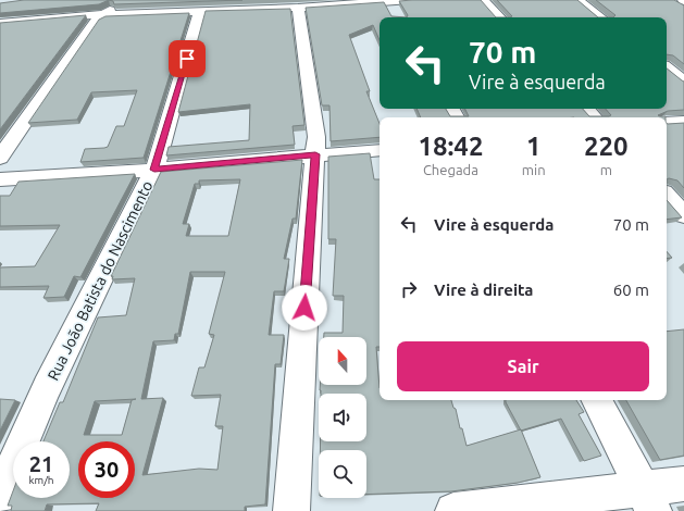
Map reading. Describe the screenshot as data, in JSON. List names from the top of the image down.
{
  "streets": {
    "street": ["Rua João Batista do Nascimento"]
  },
  "north": "top",
  "page": {
    "turn": ["70 m", "Vire à esquerda"],
    "eta": [
      "18:42",
      "Chegada",
      "1",
      "min",
      "220",
      "m"
    ],
    "list": [
      {
        "name": "Vire à esquerda",
        "value": "70 m"
      },
      {
        "name": "Vire à direita",
        "value": "60 m"
      }
    ],
    "buttons": "Sair",
    "speed": "21 km/h",
    "limit": "30"
  }
}
